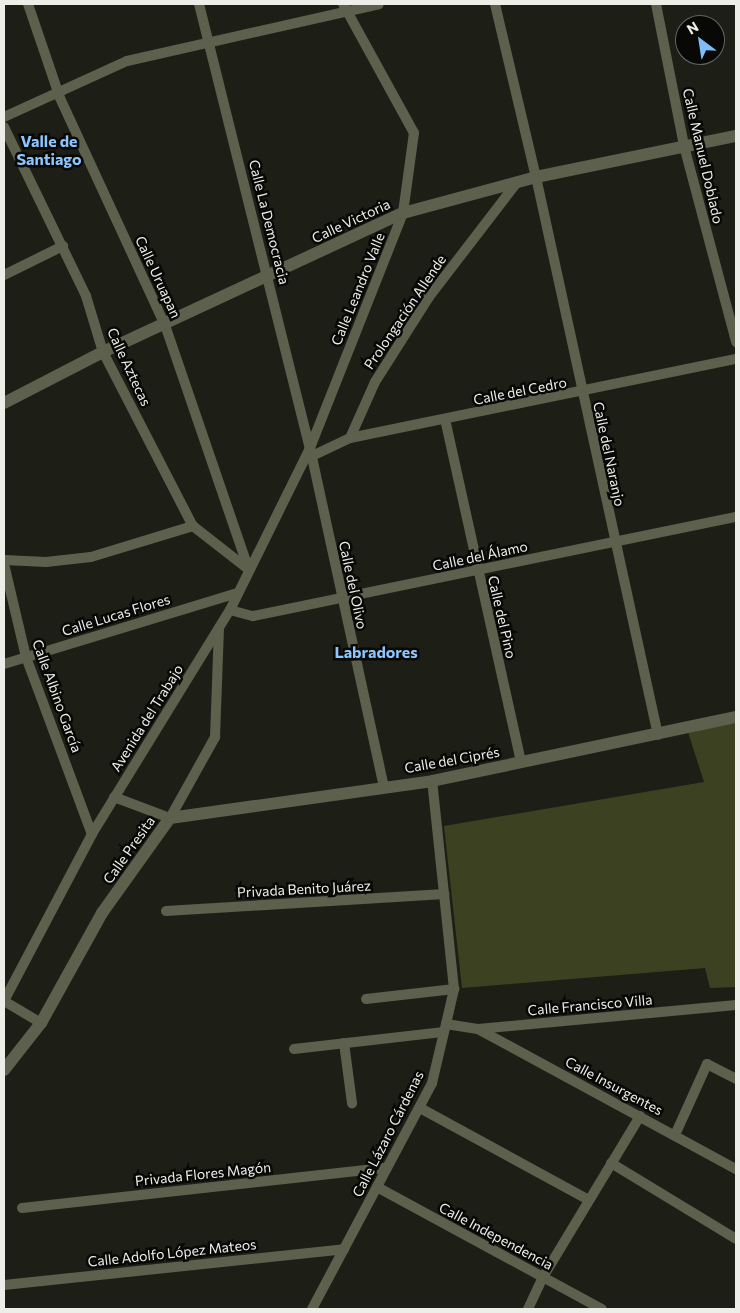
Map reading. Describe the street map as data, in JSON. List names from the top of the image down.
{
  "streets": {
    "street": [
      "Calle Manuel Doblado",
      "Calle Victoria",
      "Calle La Democracia",
      "Calle Uruapan",
      "Calle Leandro Valle",
      "Prolongación Allende",
      "Calle Aztecas",
      "Calle del Cedro",
      "Calle del Naranjo",
      "Calle del Álamo",
      "Calle del Olivo",
      "Calle Lucas Flores",
      "Calle del Pino",
      "Calle Albino García",
      "Avenida del Trabajo",
      "Calle del Ciprés",
      "Calle Presita",
      "Privada Benito Juárez",
      "Calle Francisco Villa",
      "Calle Insurgentes",
      "Calle Lázaro Cárdenas",
      "Privada Flores Magón",
      "Calle Independencia",
      "Calle Adolfo López Mateos"
    ]
  },
  "crossings": [
    ["Calle Manuel Doblado", "Calle Victoria"],
    ["Calle Victoria", "Calle La Democracia"],
    ["Calle Victoria", "Calle Uruapan"],
    ["Calle Victoria", "Calle Leandro Valle"],
    ["Calle Victoria", "Prolongación Allende"],
    ["Calle Victoria", "Calle Aztecas"],
    ["Calle Victoria", "Calle del Naranjo"],
    ["Calle La Democracia", "Calle Leandro Valle"],
    ["Calle La Democracia", "Calle del Cedro"],
    ["Calle La Democracia", "Calle del Olivo"],
    ["Calle La Democracia", "Avenida del Trabajo"],
    ["Calle Uruapan", "Calle Aztecas"],
    ["Calle Uruapan", "Avenida del Trabajo"],
    ["Calle Leandro Valle", "Calle del Cedro"],
    ["Calle Leandro Valle", "Calle del Olivo"],
    ["Calle Leandro Valle", "Avenida del Trabajo"],
    ["Prolongación Allende", "Calle del Cedro"],
    ["Calle Aztecas", "Avenida del Trabajo"],
    ["Calle del Cedro", "Calle del Naranjo"],
    ["Calle del Cedro", "Calle del Olivo"],
    ["Calle del Cedro", "Calle del Pino"],
    ["Calle del Cedro", "Avenida del Trabajo"],
    ["Calle del Naranjo", "Calle del Álamo"],
    ["Calle del Naranjo", "Calle del Ciprés"],
    ["Calle del Álamo", "Calle del Olivo"],
    ["Calle del Álamo", "Calle del Pino"],
    ["Calle del Álamo", "Avenida del Trabajo"],
    ["Calle del Olivo", "Avenida del Trabajo"],
    ["Calle del Olivo", "Calle del Ciprés"],
    ["Calle Lucas Flores", "Calle Albino García"],
    ["Calle Lucas Flores", "Avenida del Trabajo"],
    ["Calle del Pino", "Calle del Ciprés"],
    ["Calle Albino García", "Avenida del Trabajo"],
    ["Avenida del Trabajo", "Calle Presita"],
    ["Calle del Ciprés", "Calle Presita"],
    ["Calle del Ciprés", "Calle Lázaro Cárdenas"],
    ["Privada Benito Juárez", "Calle Lázaro Cárdenas"],
    ["Calle Francisco Villa", "Calle Insurgentes"],
    ["Calle Francisco Villa", "Calle Lázaro Cárdenas"],
    ["Calle Lázaro Cárdenas", "Privada Flores Magón"],
    ["Calle Lázaro Cárdenas", "Calle Independencia"],
    ["Calle Lázaro Cárdenas", "Calle Adolfo López Mateos"]
  ],
  "districts": ["Valle de Santiago", "Labradores"],
  "north": "top left"
}
